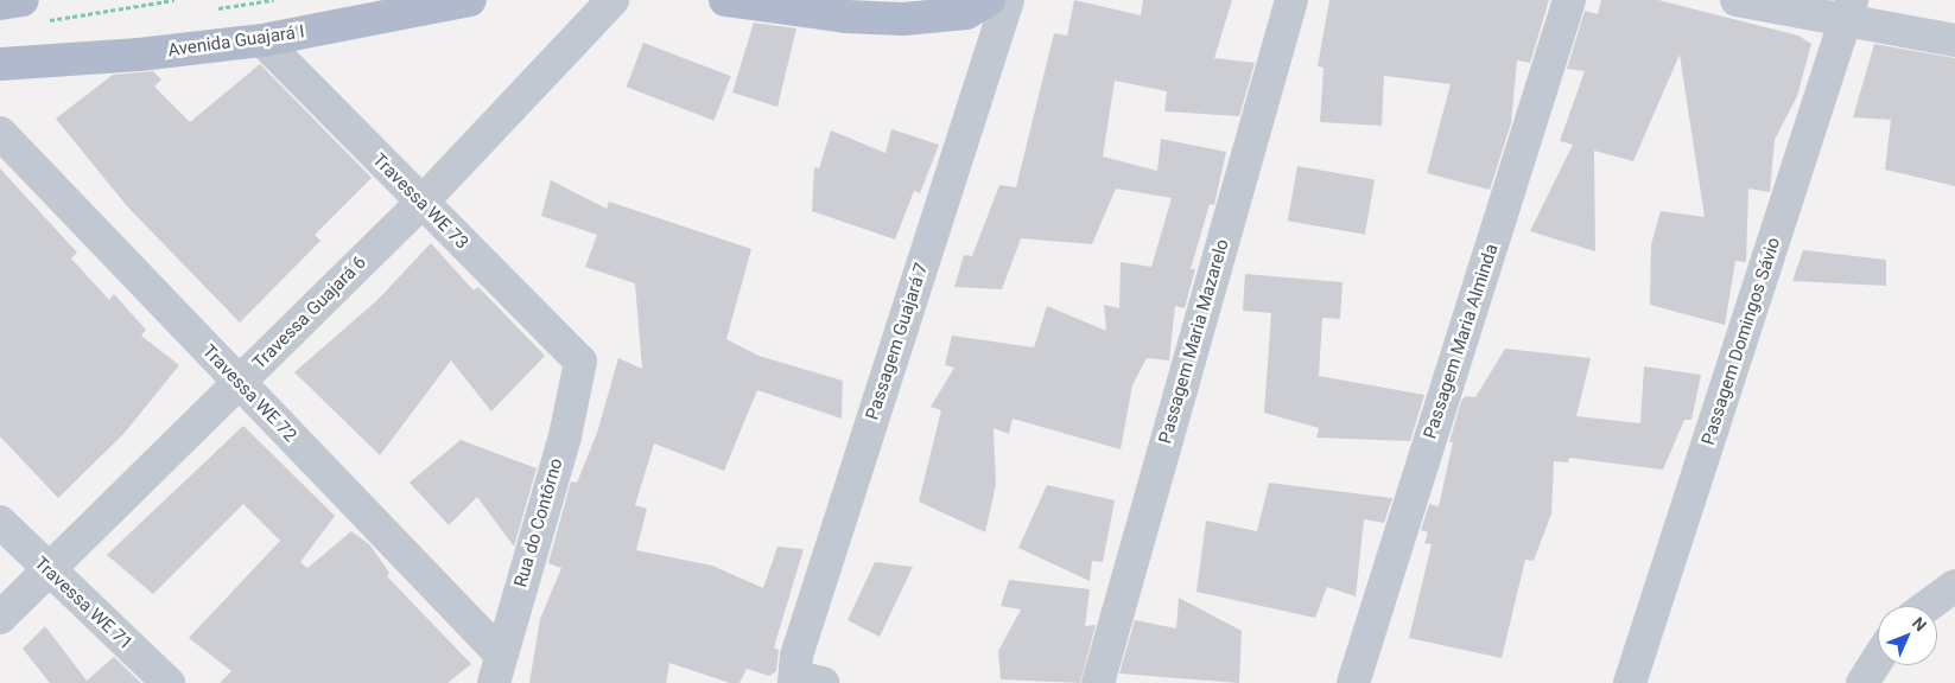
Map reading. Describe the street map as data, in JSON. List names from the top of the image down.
{
  "streets": {
    "main road": ["Avenida Guajará I"],
    "street": [
      "Travessa WE 73",
      "Travessa Guajará 6",
      "Passagem Guajará 7",
      "Passagem Maria Mazarelo",
      "Passagem Maria Alminda",
      "Passagem Domingos Sávio",
      "Travessa WE 72",
      "Rua do Contôrno",
      "Travessa WE 71"
    ]
  },
  "crossings": [
    ["Avenida Guajará I", "Travessa WE 73"],
    ["Travessa WE 73", "Travessa Guajará 6"],
    ["Travessa WE 73", "Rua do Contôrno"],
    ["Travessa Guajará 6", "Travessa WE 72"],
    ["Travessa Guajará 6", "Travessa WE 71"],
    ["Travessa WE 72", "Rua do Contôrno"]
  ],
  "north": "top right"
}
